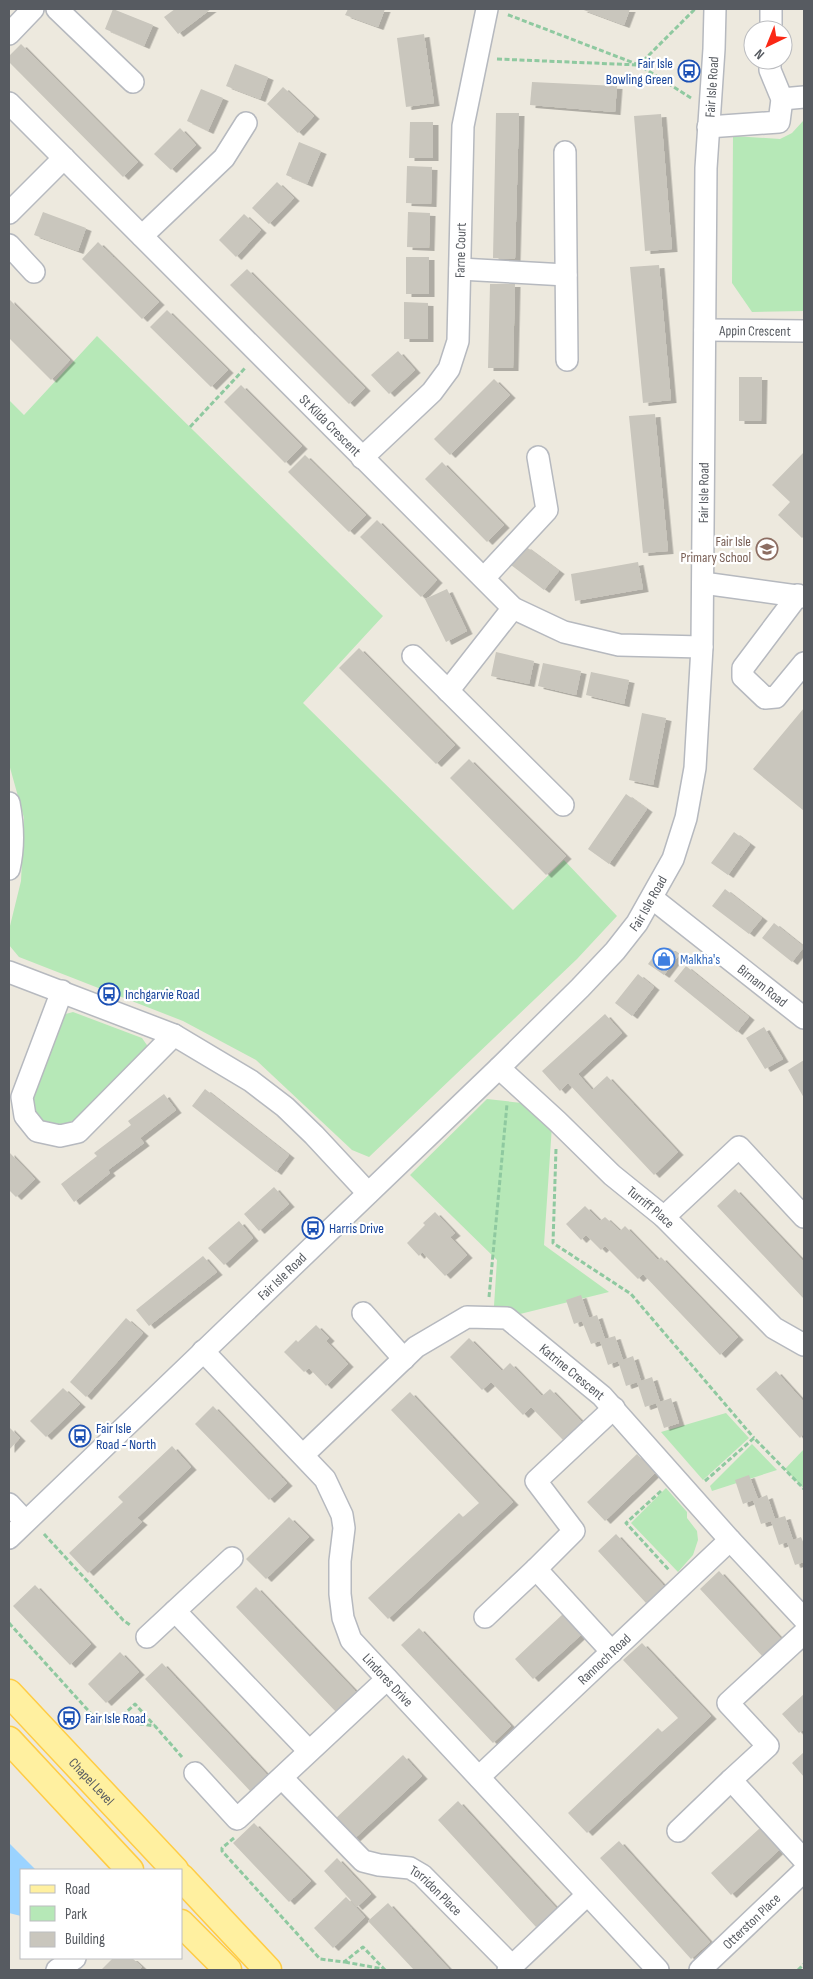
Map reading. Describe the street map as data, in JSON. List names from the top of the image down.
{
  "streets": {
    "main road": ["Chapel Level"],
    "street": [
      "Fair Isle Road",
      "Farne Court",
      "Appin Crescent",
      "St Kilda Crescent",
      "Birnam Road",
      "Turriff Place",
      "Katrine Crescent",
      "Rannoch Road",
      "Lindores Drive",
      "Torridon Place",
      "Otterston Place"
    ]
  },
  "crossings": [
    ["Fair Isle Road", "Appin Crescent"],
    ["Fair Isle Road", "St Kilda Crescent"],
    ["Fair Isle Road", "Birnam Road"],
    ["Fair Isle Road", "Turriff Place"],
    ["Fair Isle Road", "Lindores Drive"],
    ["Farne Court", "St Kilda Crescent"],
    ["Katrine Crescent", "Rannoch Road"],
    ["Katrine Crescent", "Lindores Drive"],
    ["Rannoch Road", "Lindores Drive"]
  ],
  "places": {
    "bus stop": [
      "Fair Isle Bowling Green",
      "Inchgarvie Road",
      "Harris Drive",
      "Fair Isle Road - North",
      "Fair Isle Road"
    ],
    "school or university": ["Fair Isle Primary School"],
    "shop": ["Malkha's"]
  },
  "legend": ["Road", "Park", "Building"],
  "north": "bottom left"
}
